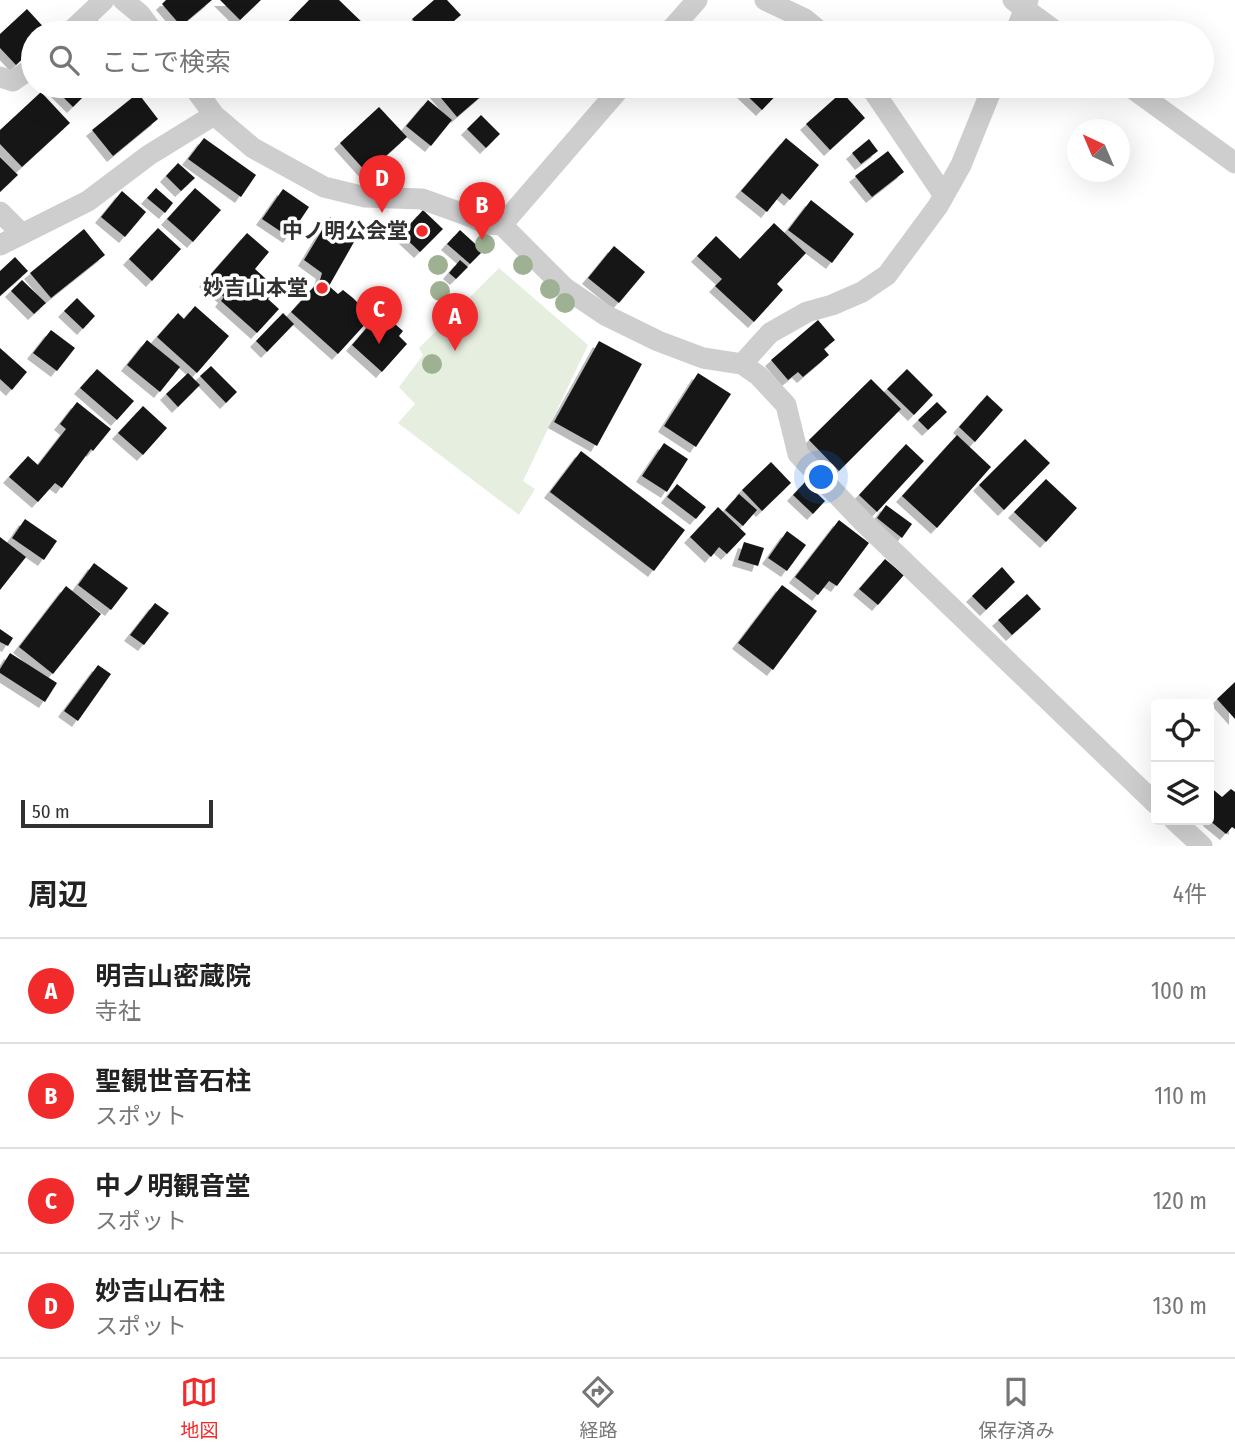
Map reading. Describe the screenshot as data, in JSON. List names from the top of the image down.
{
  "places": ["中ノ明公会堂", "妙吉山本堂"],
  "scale_bar": "50 m",
  "north": "top left",
  "page": {
    "search": "ここで検索",
    "pins": [
      "D",
      "B",
      "C",
      "A"
    ],
    "scale": "50 m",
    "heading": ["周辺", "4件"],
    "list": [
      {
        "mark": "A",
        "name": "明吉山密蔵院",
        "note": "寺社",
        "value": "100 m"
      },
      {
        "mark": "B",
        "name": "聖観世音石柱",
        "note": "スポット",
        "value": "110 m"
      },
      {
        "mark": "C",
        "name": "中ノ明観音堂",
        "note": "スポット",
        "value": "120 m"
      },
      {
        "mark": "D",
        "name": "妙吉山石柱",
        "note": "スポット",
        "value": "130 m"
      }
    ],
    "nav": ["地図", "経路", "保存済み"]
  }
}
